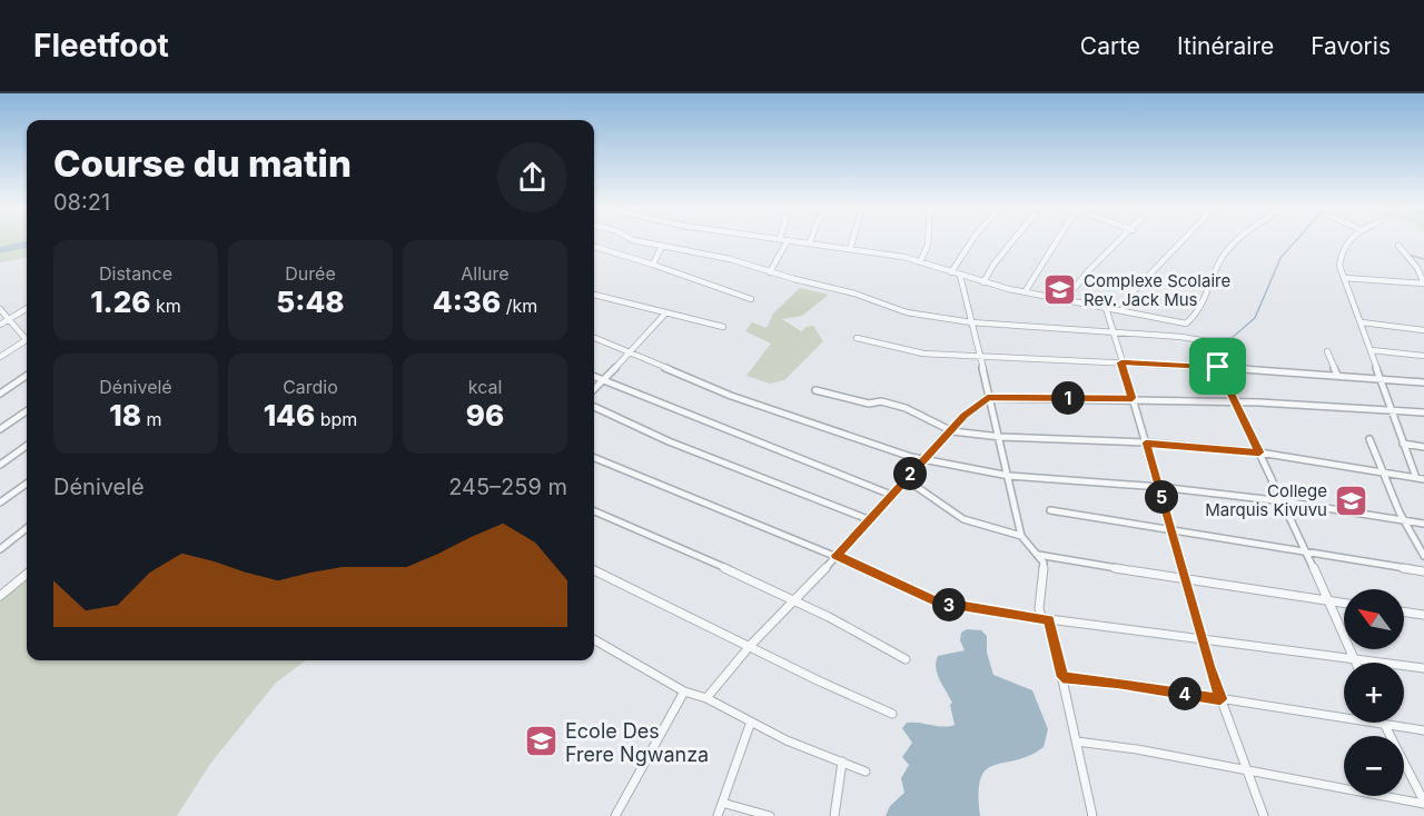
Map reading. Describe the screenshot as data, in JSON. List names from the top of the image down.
{
  "places": {
    "school or university": ["Complexe Scolaire Rev. Jack Mus", "College Marquis Kivuvu", "Ecole Des Frere Ngwanza"]
  },
  "north": "top left",
  "page": {
    "header": "Fleetfoot",
    "nav": ["Carte", "Itinéraire", "Favoris"],
    "heading": ["Course du matin", "08:21"],
    "stats": [
      ["Distance", "1.26 km"],
      ["Durée", "5:48"],
      ["Allure", "4:36 /km"],
      ["Dénivelé", "18 m"],
      ["Cardio", "146 bpm"],
      ["kcal", "96"]
    ],
    "pins": [
      "1",
      "2",
      "5",
      "3",
      "4"
    ],
    "chart": ["Dénivelé", "245–259 m"],
    "map_buttons": ["+", "−"]
  }
}
